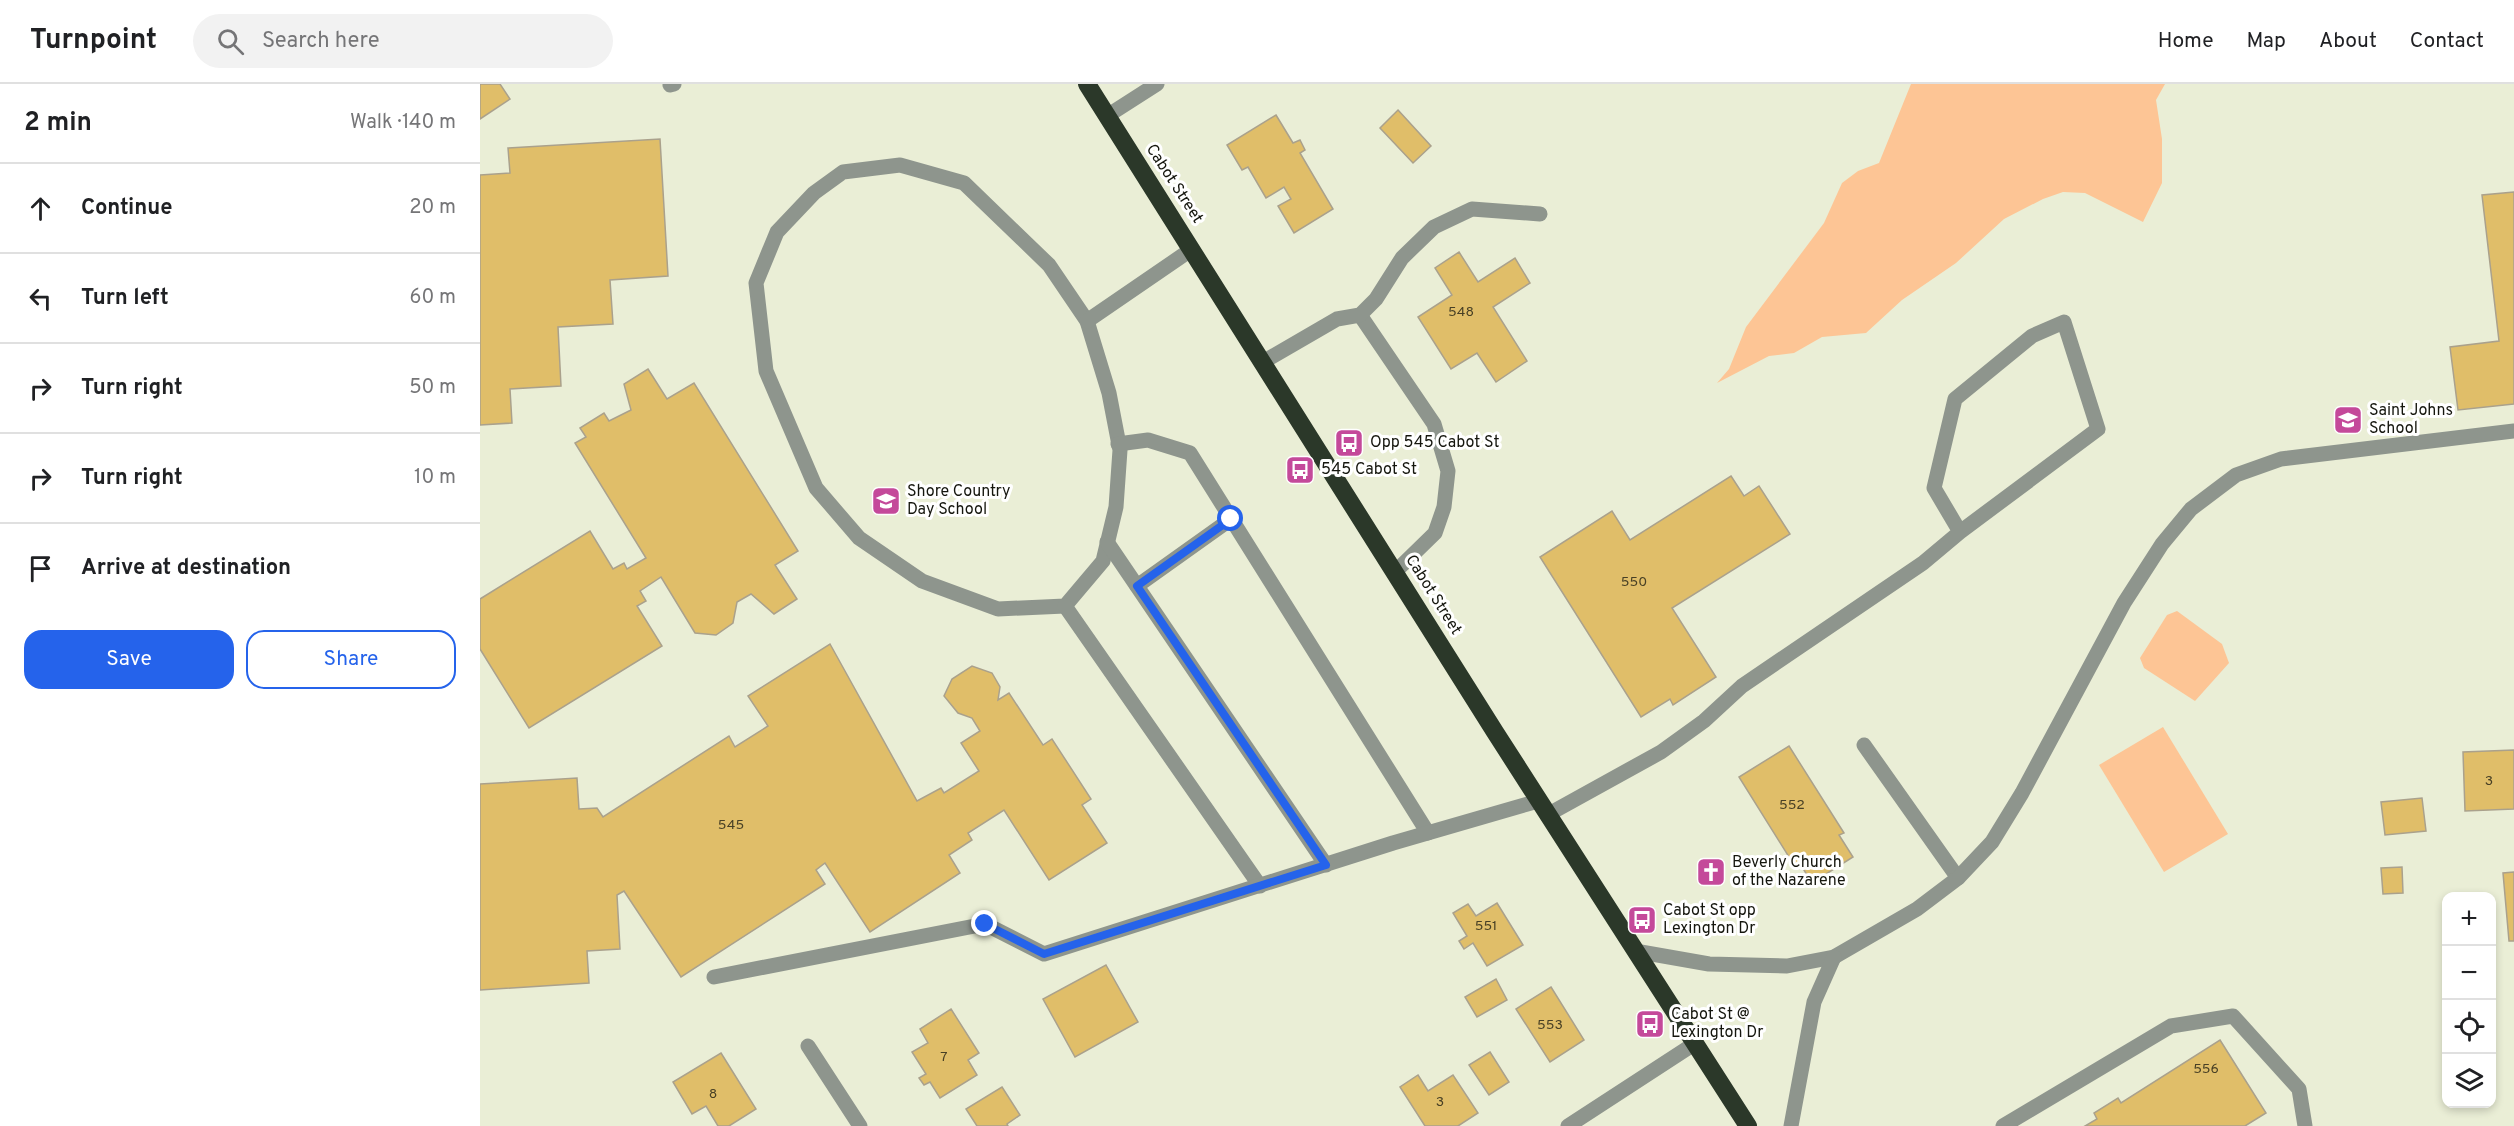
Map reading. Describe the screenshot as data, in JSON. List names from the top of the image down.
{
  "streets": {
    "highway": ["Cabot Street"]
  },
  "places": {
    "school or university": ["Saint Johns School", "Shore Country Day School"],
    "bus stop": [
      "Opp 545 Cabot St",
      "545 Cabot St",
      "Cabot St opp Lexington Dr",
      "Cabot St @ Lexington Dr"
    ],
    "church": ["Beverly Church of the Nazarene"]
  },
  "house_numbers": [
    "548",
    "550",
    "3",
    "552",
    "545",
    "551",
    "553",
    "7",
    "556",
    "8",
    "3"
  ],
  "page": {
    "header": "Turnpoint",
    "search": "Search here",
    "nav": [
      "Home",
      "Map",
      "About",
      "Contact"
    ],
    "heading": ["2 min", "Walk · 140 m"],
    "list": [
      ["Continue", "20 m"],
      ["Turn left", "60 m"],
      ["Turn right", "50 m"],
      ["Turn right", "10 m"],
      "Arrive at destination"
    ],
    "buttons": ["Save", "Share"],
    "map_buttons": ["+", "−"]
  }
}
